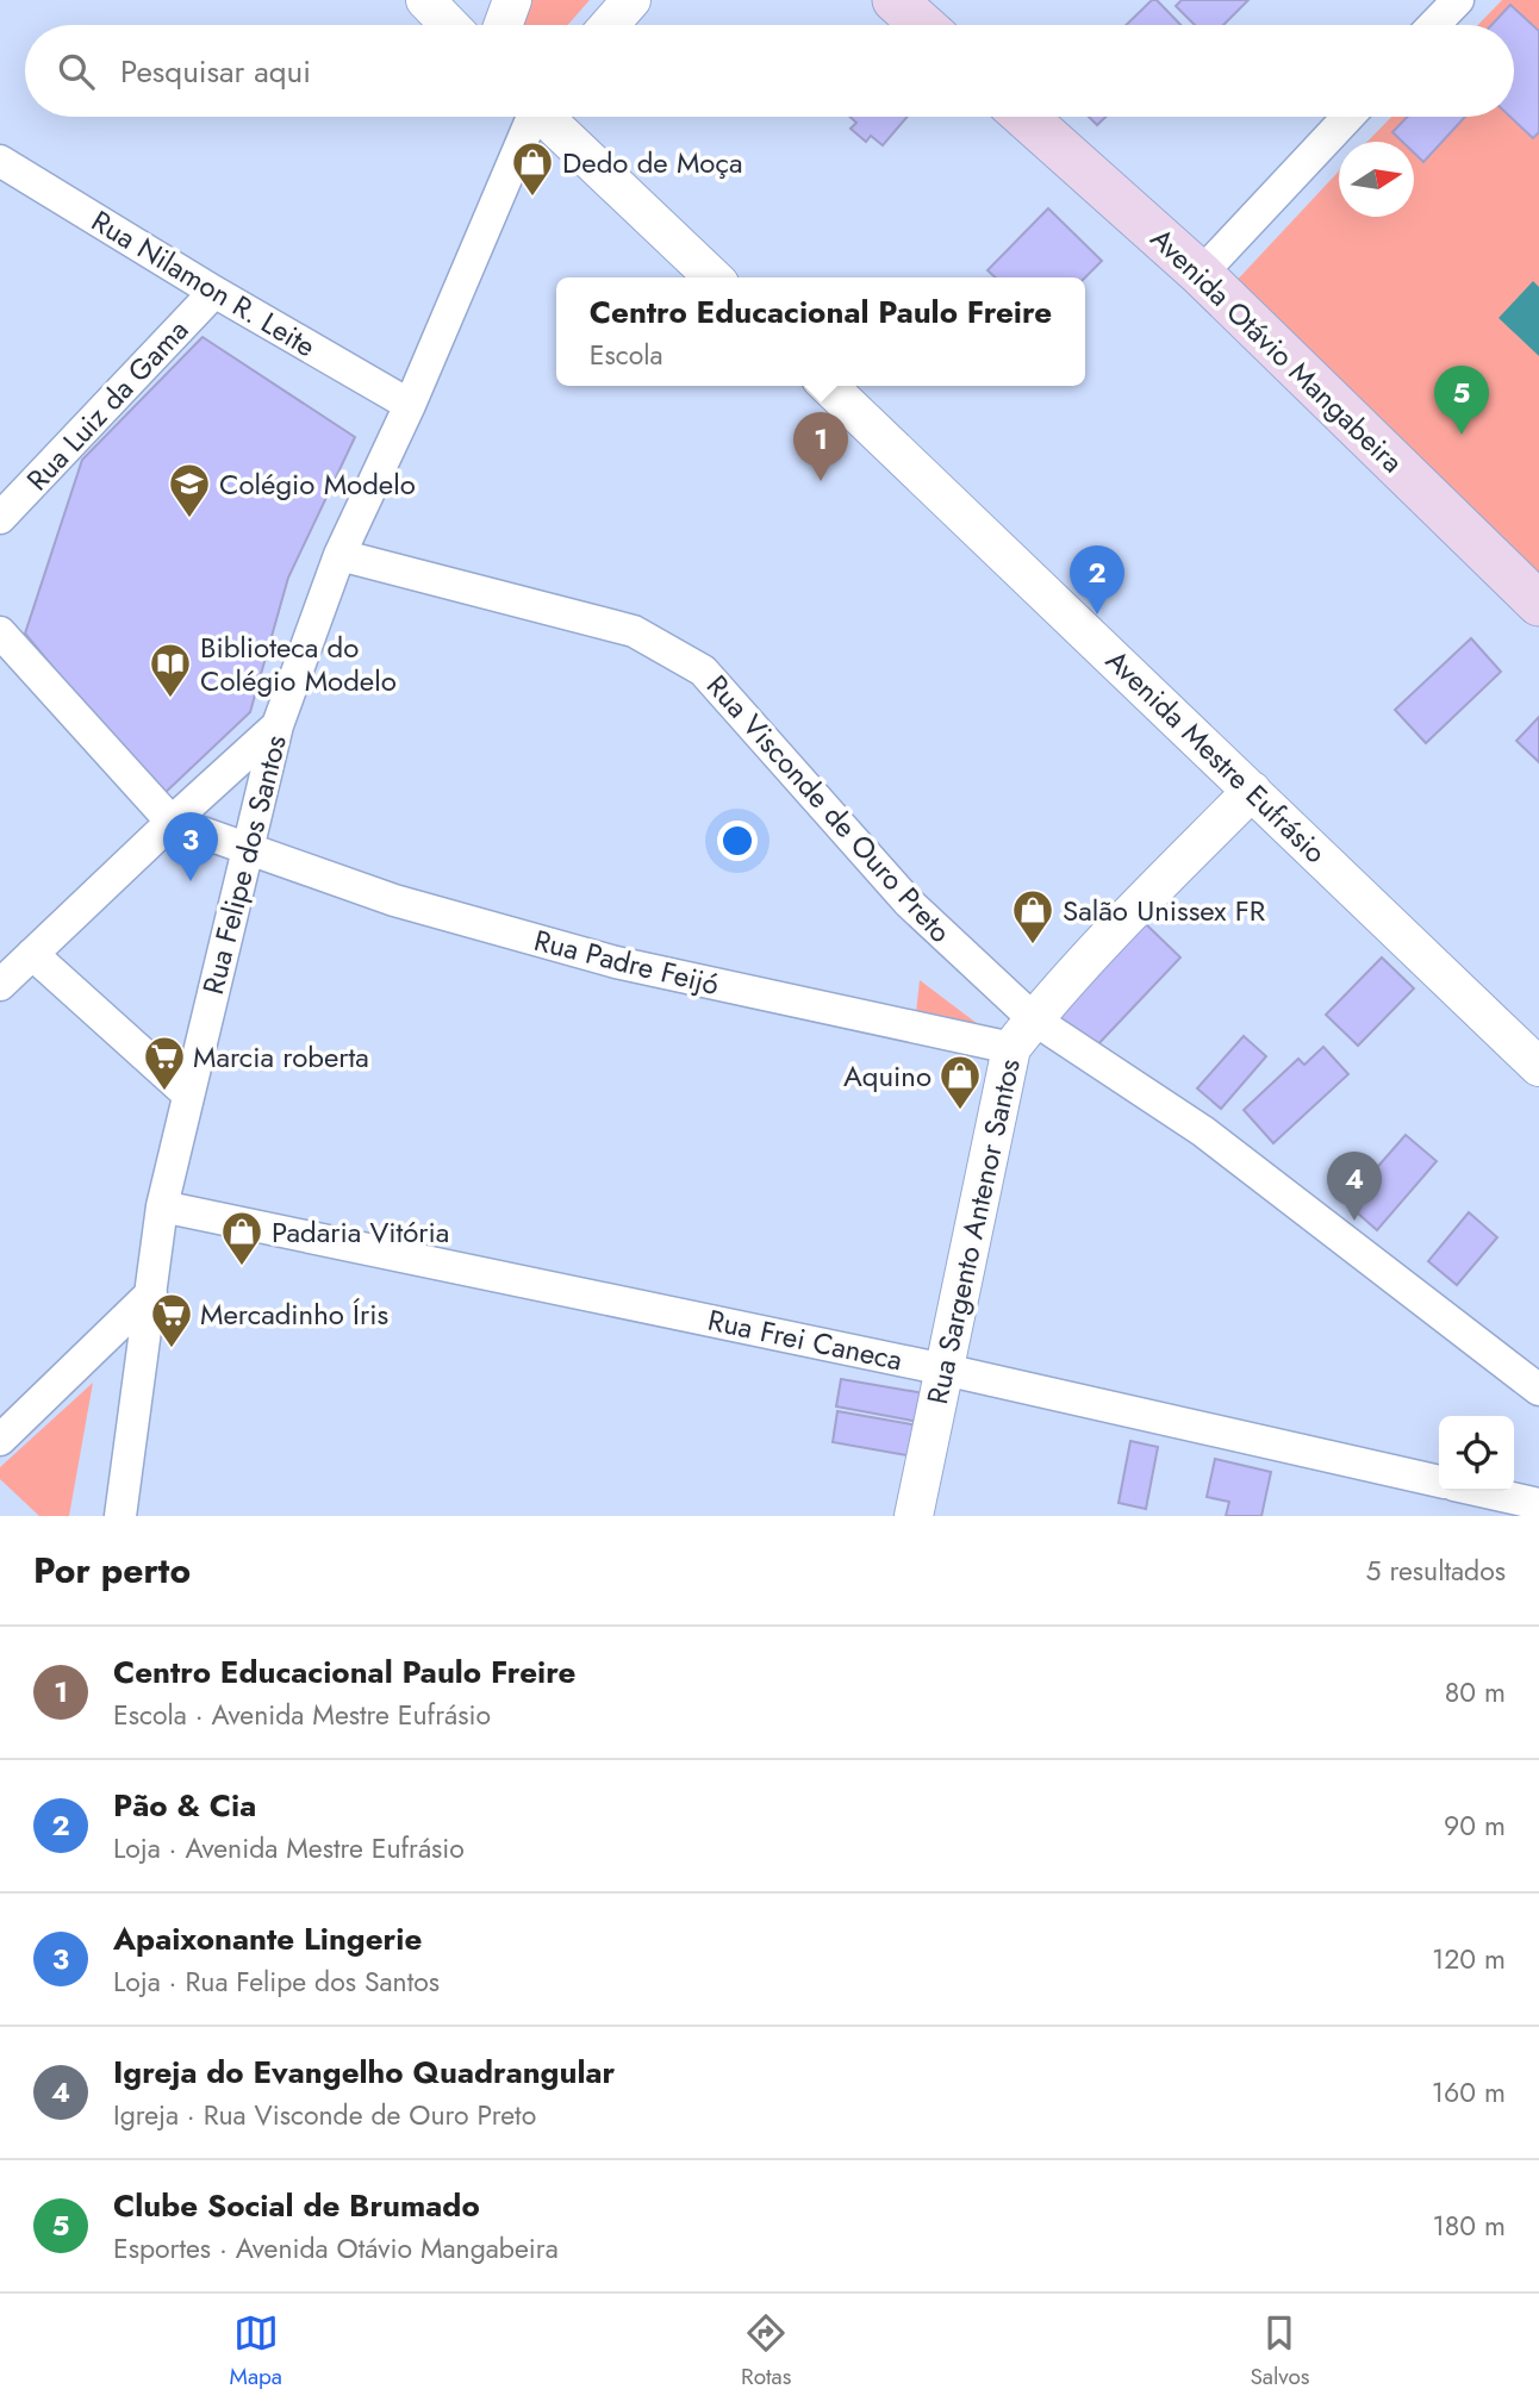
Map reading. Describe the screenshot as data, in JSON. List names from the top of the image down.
{
  "streets": {
    "main road": ["Avenida Otávio Mangabeira"],
    "street": [
      "Rua Nilamon R. Leite",
      "Rua Luiz da Gama",
      "Avenida Mestre Eufrásio",
      "Rua Visconde de Ouro Preto",
      "Rua Felipe dos Santos",
      "Rua Padre Feijó",
      "Rua Sargento Antenor Santos",
      "Rua Frei Caneca"
    ]
  },
  "crossings": [
    ["Rua Nilamon R. Leite", "Rua Luiz da Gama"],
    ["Rua Nilamon R. Leite", "Rua Felipe dos Santos"],
    ["Rua Visconde de Ouro Preto", "Rua Felipe dos Santos"],
    ["Rua Visconde de Ouro Preto", "Rua Padre Feijó"],
    ["Rua Visconde de Ouro Preto", "Rua Sargento Antenor Santos"],
    ["Rua Felipe dos Santos", "Rua Padre Feijó"],
    ["Rua Felipe dos Santos", "Rua Frei Caneca"],
    ["Rua Padre Feijó", "Rua Sargento Antenor Santos"],
    ["Rua Sargento Antenor Santos", "Rua Frei Caneca"]
  ],
  "places": {
    "shop": [
      "Dedo de Moça",
      "Salão Unissex FR",
      "Aquino",
      "Padaria Vitória"
    ],
    "school or university": ["Colégio Modelo"],
    "library": ["Biblioteca do Colégio Modelo"],
    "supermarket": ["Marcia roberta", "Mercadinho Íris"]
  },
  "north": "right",
  "page": {
    "search": "Pesquisar aqui",
    "popup": ["Centro Educacional Paulo Freire", "Escola"],
    "pins": [
      "5",
      "1",
      "2",
      "3",
      "4"
    ],
    "heading": ["Por perto", "5 resultados"],
    "list": [
      {
        "mark": "1",
        "name": "Centro Educacional Paulo Freire",
        "note": "Escola · Avenida Mestre Eufrásio",
        "value": "80 m"
      },
      {
        "mark": "2",
        "name": "Pão & Cia",
        "note": "Loja · Avenida Mestre Eufrásio",
        "value": "90 m"
      },
      {
        "mark": "3",
        "name": "Apaixonante Lingerie",
        "note": "Loja · Rua Felipe dos Santos",
        "value": "120 m"
      },
      {
        "mark": "4",
        "name": "Igreja do Evangelho Quadrangular",
        "note": "Igreja · Rua Visconde de Ouro Preto",
        "value": "160 m"
      },
      {
        "mark": "5",
        "name": "Clube Social de Brumado",
        "note": "Esportes · Avenida Otávio Mangabeira",
        "value": "180 m"
      }
    ],
    "nav": ["Mapa", "Rotas", "Salvos"]
  }
}
